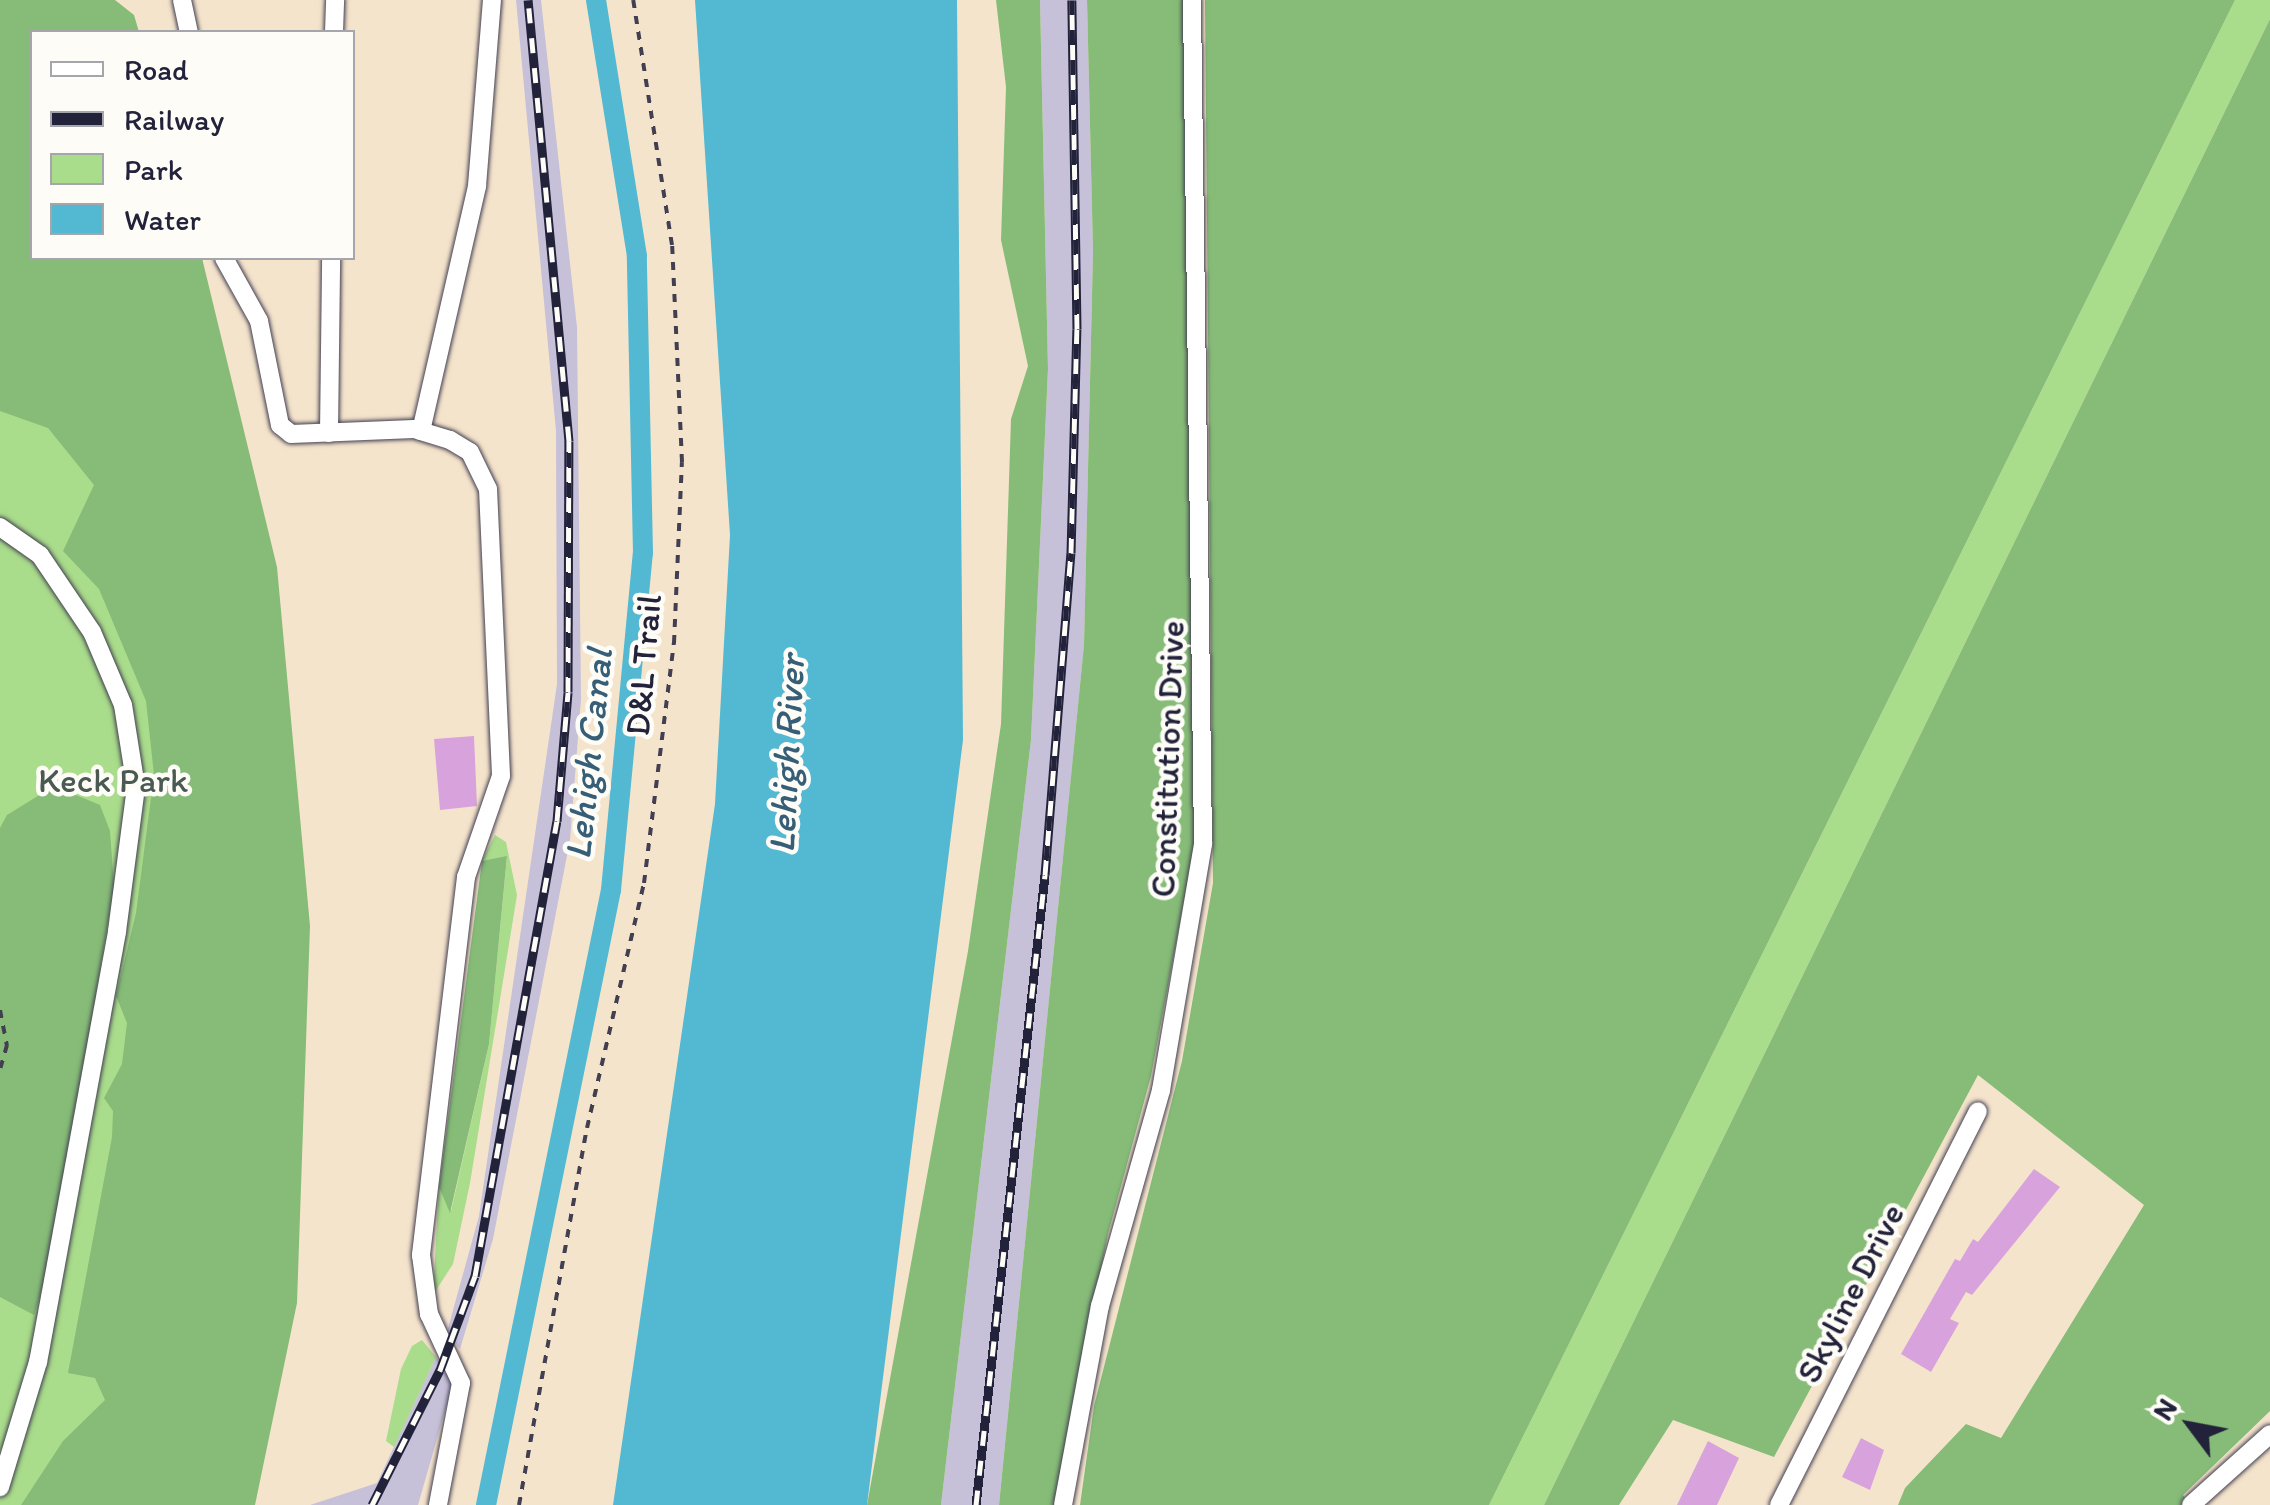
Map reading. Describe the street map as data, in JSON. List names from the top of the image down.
{
  "streets": {
    "street": ["Constitution Drive", "Skyline Drive"],
    "path": ["D&L Trail"]
  },
  "water": ["Lehigh Canal", "Lehigh River"],
  "parks": ["Keck Park"],
  "legend": [
    "Road",
    "Railway",
    "Park",
    "Water"
  ],
  "north": "top left"
}
